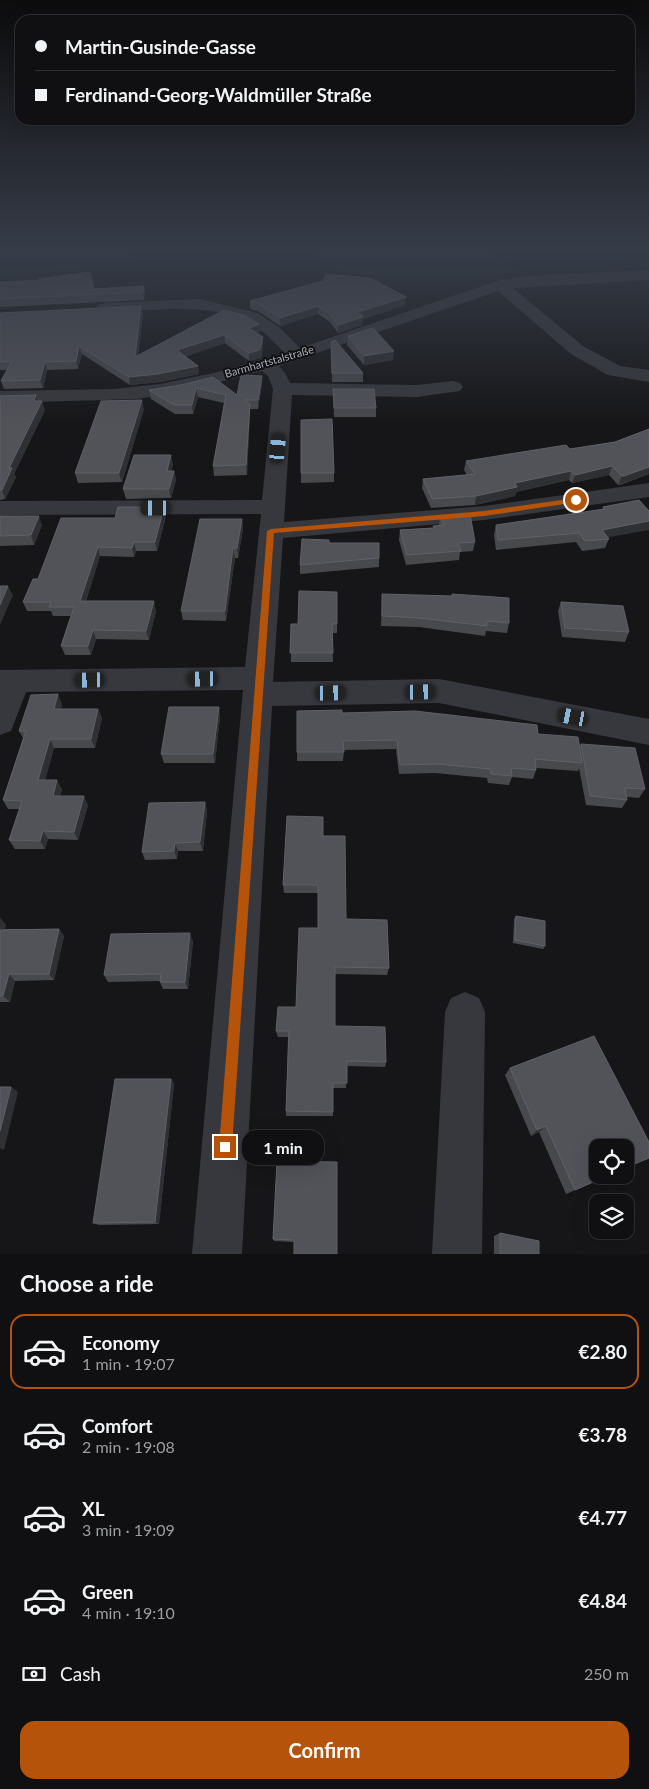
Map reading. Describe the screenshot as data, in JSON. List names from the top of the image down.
{
  "streets": {
    "street": ["Barmhartstalstraße"]
  },
  "page": {
    "banner": ["Martin-Gusinde-Gasse", "Ferdinand-Georg-Waldmüller Straße"],
    "bubble": "1 min",
    "heading": "Choose a ride",
    "list": [
      {
        "name": "Economy",
        "note": "1 min · 19:07",
        "value": "€2.80"
      },
      {
        "name": "Comfort",
        "note": "2 min · 19:08",
        "value": "€3.78"
      },
      {
        "name": "XL",
        "note": "3 min · 19:09",
        "value": "€4.77"
      },
      {
        "name": "Green",
        "note": "4 min · 19:10",
        "value": "€4.84"
      }
    ],
    "pay": ["Cash", "250 m"],
    "buttons": "Confirm"
  }
}
